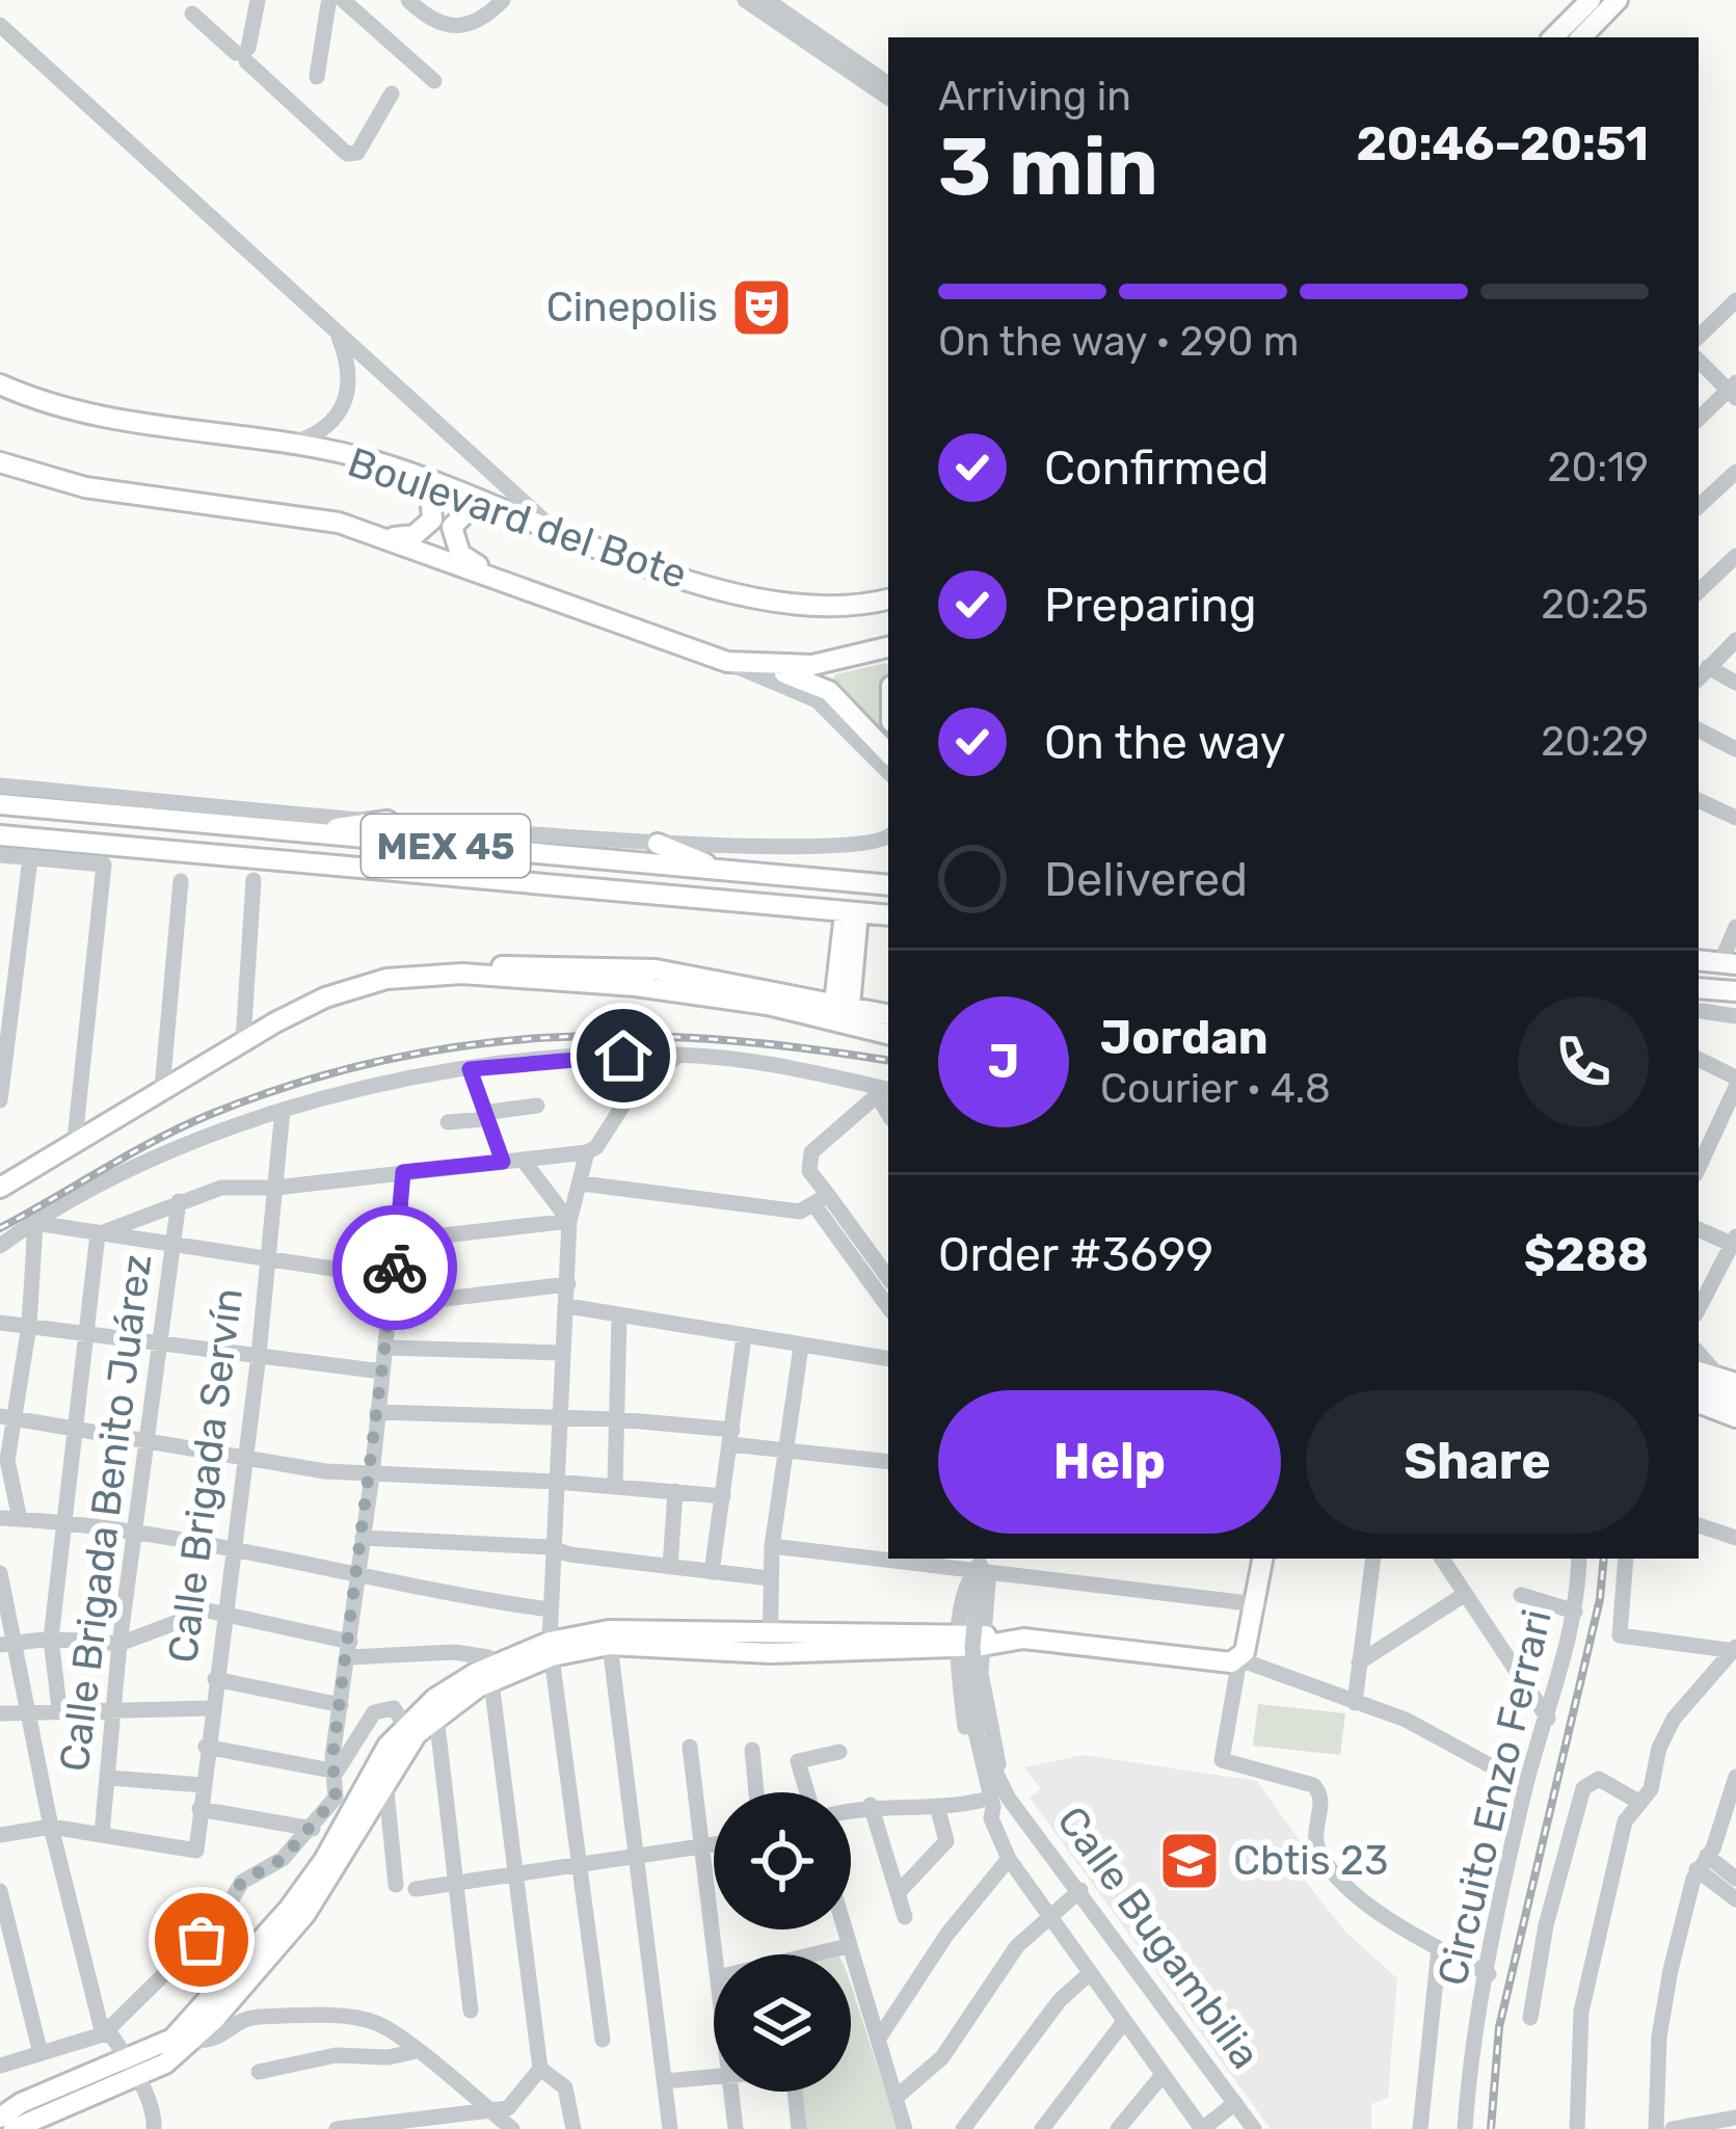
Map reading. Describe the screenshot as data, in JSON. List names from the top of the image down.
{
  "streets": {
    "main road": ["Boulevard del Bote", "MEX 45"],
    "street": [
      "Calle Brigada Servín",
      "Calle Brigada Benito Juárez",
      "Circuito Enzo Ferrari",
      "Calle Bugambilia"
    ]
  },
  "crossings": [
    ["Calle Brigada Servín", "Calle Brigada Benito Juárez"]
  ],
  "places": {
    "theatre": ["Cinepolis"],
    "school or university": ["Cbtis 23"]
  },
  "page": {
    "heading": ["3 min", "Arriving in", "20:46–20:51"],
    "panel": [
      "Jordan",
      "Courier · 4.8",
      "Order #3699",
      "$288"
    ],
    "bar": "On the way · 290 m",
    "list": [
      ["Confirmed", "20:19"],
      ["Preparing", "20:25"],
      ["On the way", "20:29"],
      "Delivered"
    ],
    "round": "J",
    "buttons": ["Help", "Share"]
  }
}
